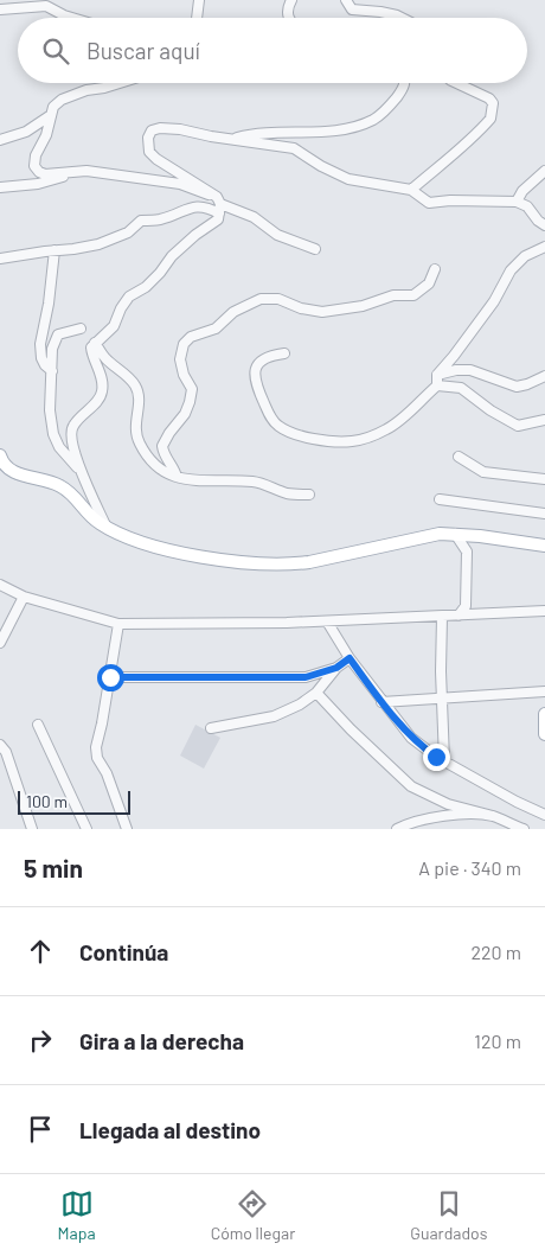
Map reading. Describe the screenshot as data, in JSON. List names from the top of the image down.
{
  "scale_bar": "100 m",
  "page": {
    "search": "Buscar aquí",
    "scale": "100 m",
    "heading": ["5 min", "A pie · 340 m"],
    "list": [
      ["Continúa", "220 m"],
      ["Gira a la derecha", "120 m"],
      "Llegada al destino"
    ],
    "nav": ["Mapa", "Cómo llegar", "Guardados"]
  }
}
